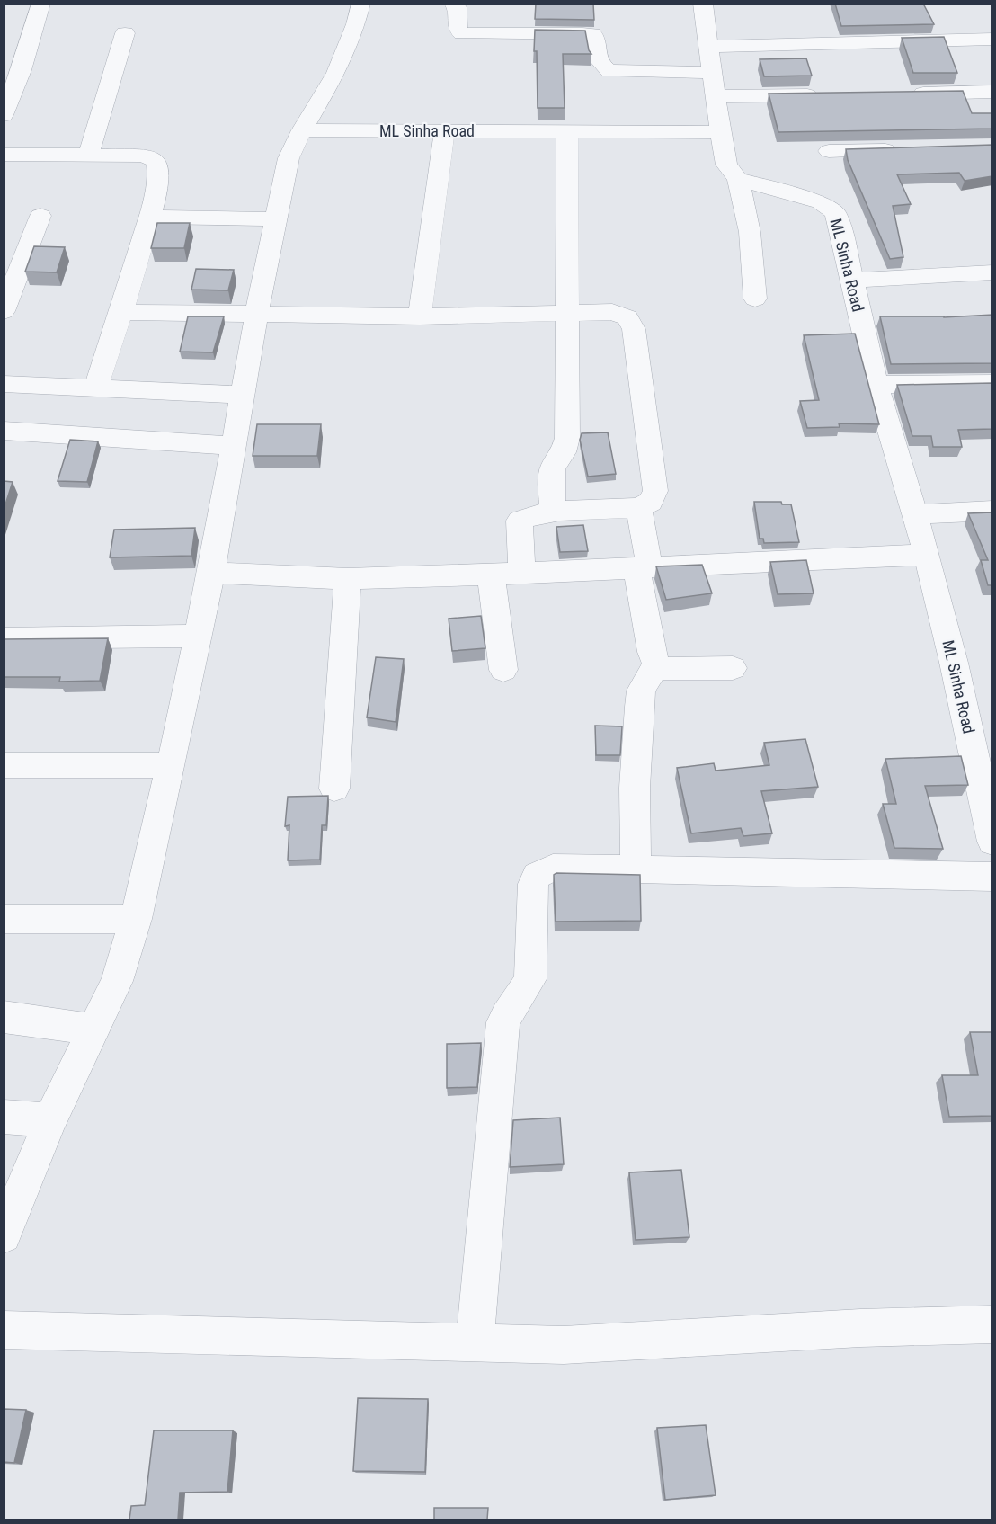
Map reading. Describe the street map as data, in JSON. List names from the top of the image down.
{
  "streets": {
    "street": ["ML Sinha Road"]
  }
}
